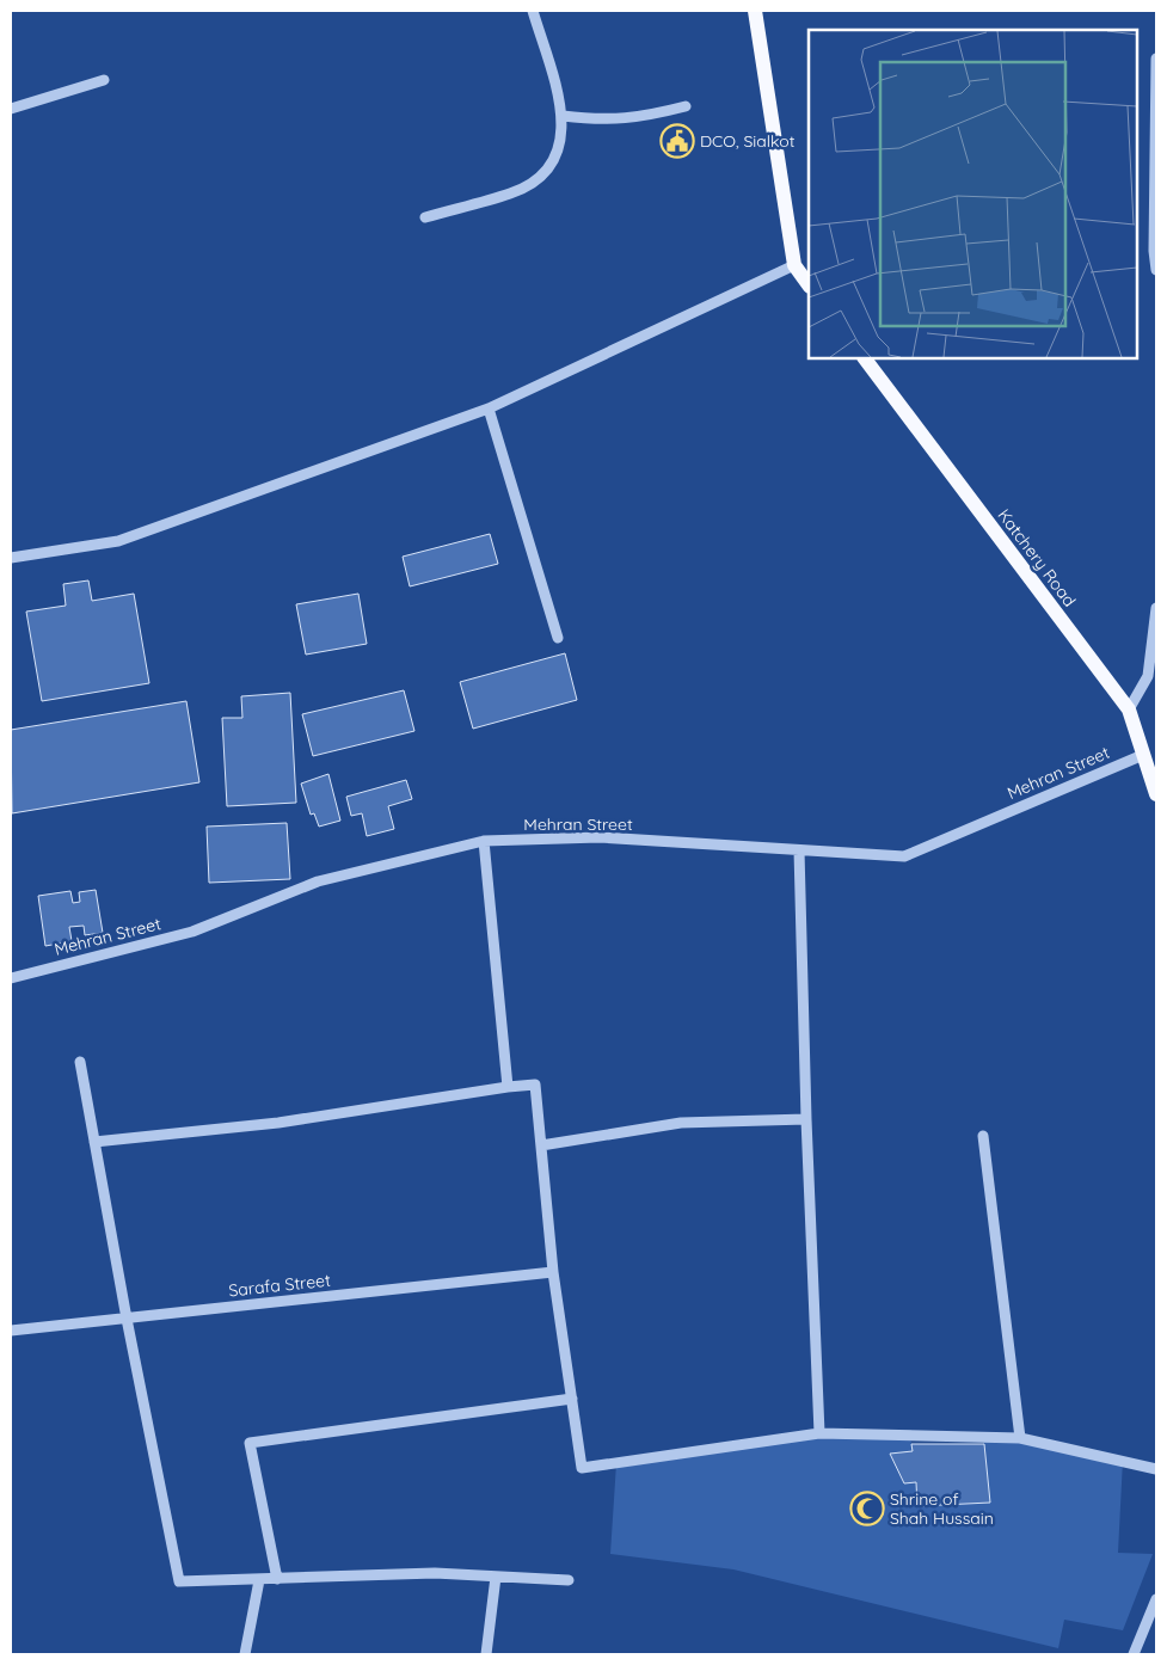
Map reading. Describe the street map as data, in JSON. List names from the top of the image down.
{
  "streets": {
    "main road": ["Katchery Road"],
    "street": ["Mehran Street", "Sarafa Street"]
  },
  "crossings": [
    ["Katchery Road", "Mehran Street"]
  ],
  "places": {
    "public building": ["DCO, Sialkot"],
    "mosque": ["Shrine of Shah Hussain"]
  }
}
